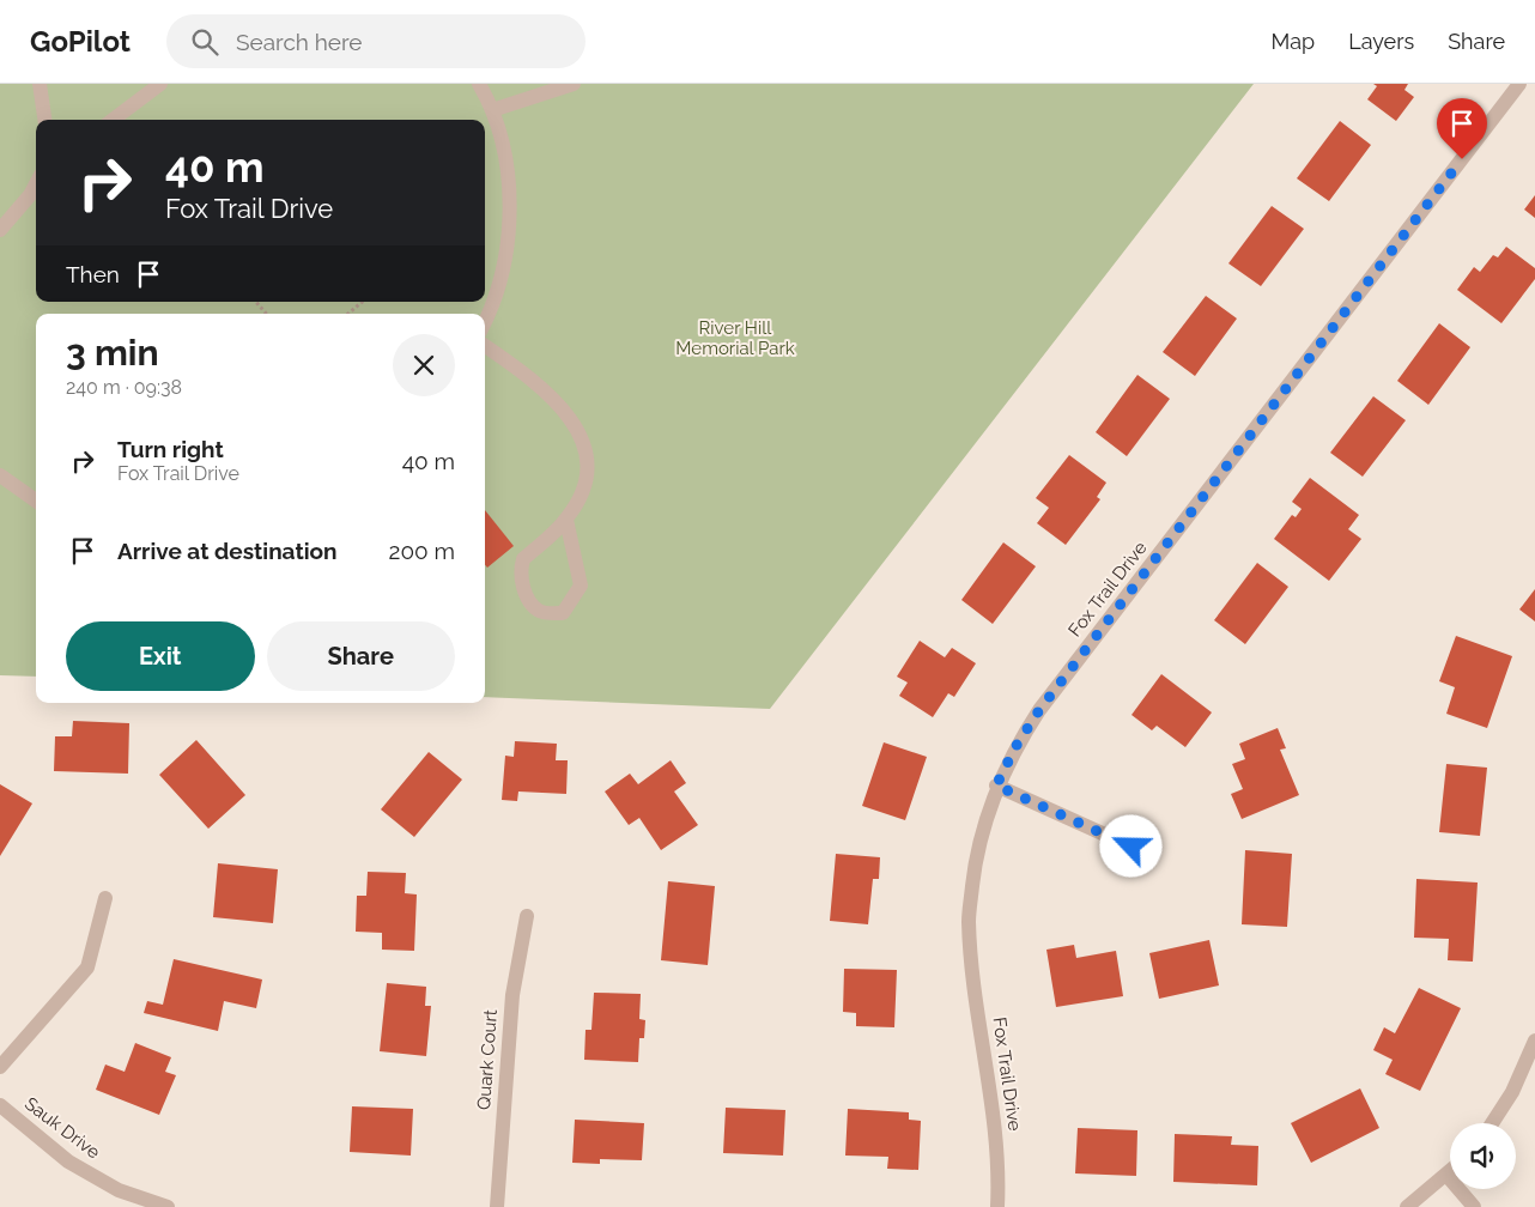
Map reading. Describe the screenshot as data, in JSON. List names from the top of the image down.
{
  "streets": {
    "street": ["Fox Trail Drive", "Quark Court", "Sauk Drive"]
  },
  "parks": ["River Hill Memorial Park"],
  "page": {
    "header": "GoPilot",
    "search": "Search here",
    "nav": ["Map", "Layers", "Share"],
    "turn": ["40 m", "Fox Trail Drive"],
    "then": "Then",
    "heading": ["3 min", "240 m · 09:38"],
    "list": [
      {
        "name": "Turn right",
        "note": "Fox Trail Drive",
        "value": "40 m"
      },
      {
        "name": "Arrive at destination",
        "value": "200 m"
      }
    ],
    "buttons": ["Exit", "Share"]
  }
}
